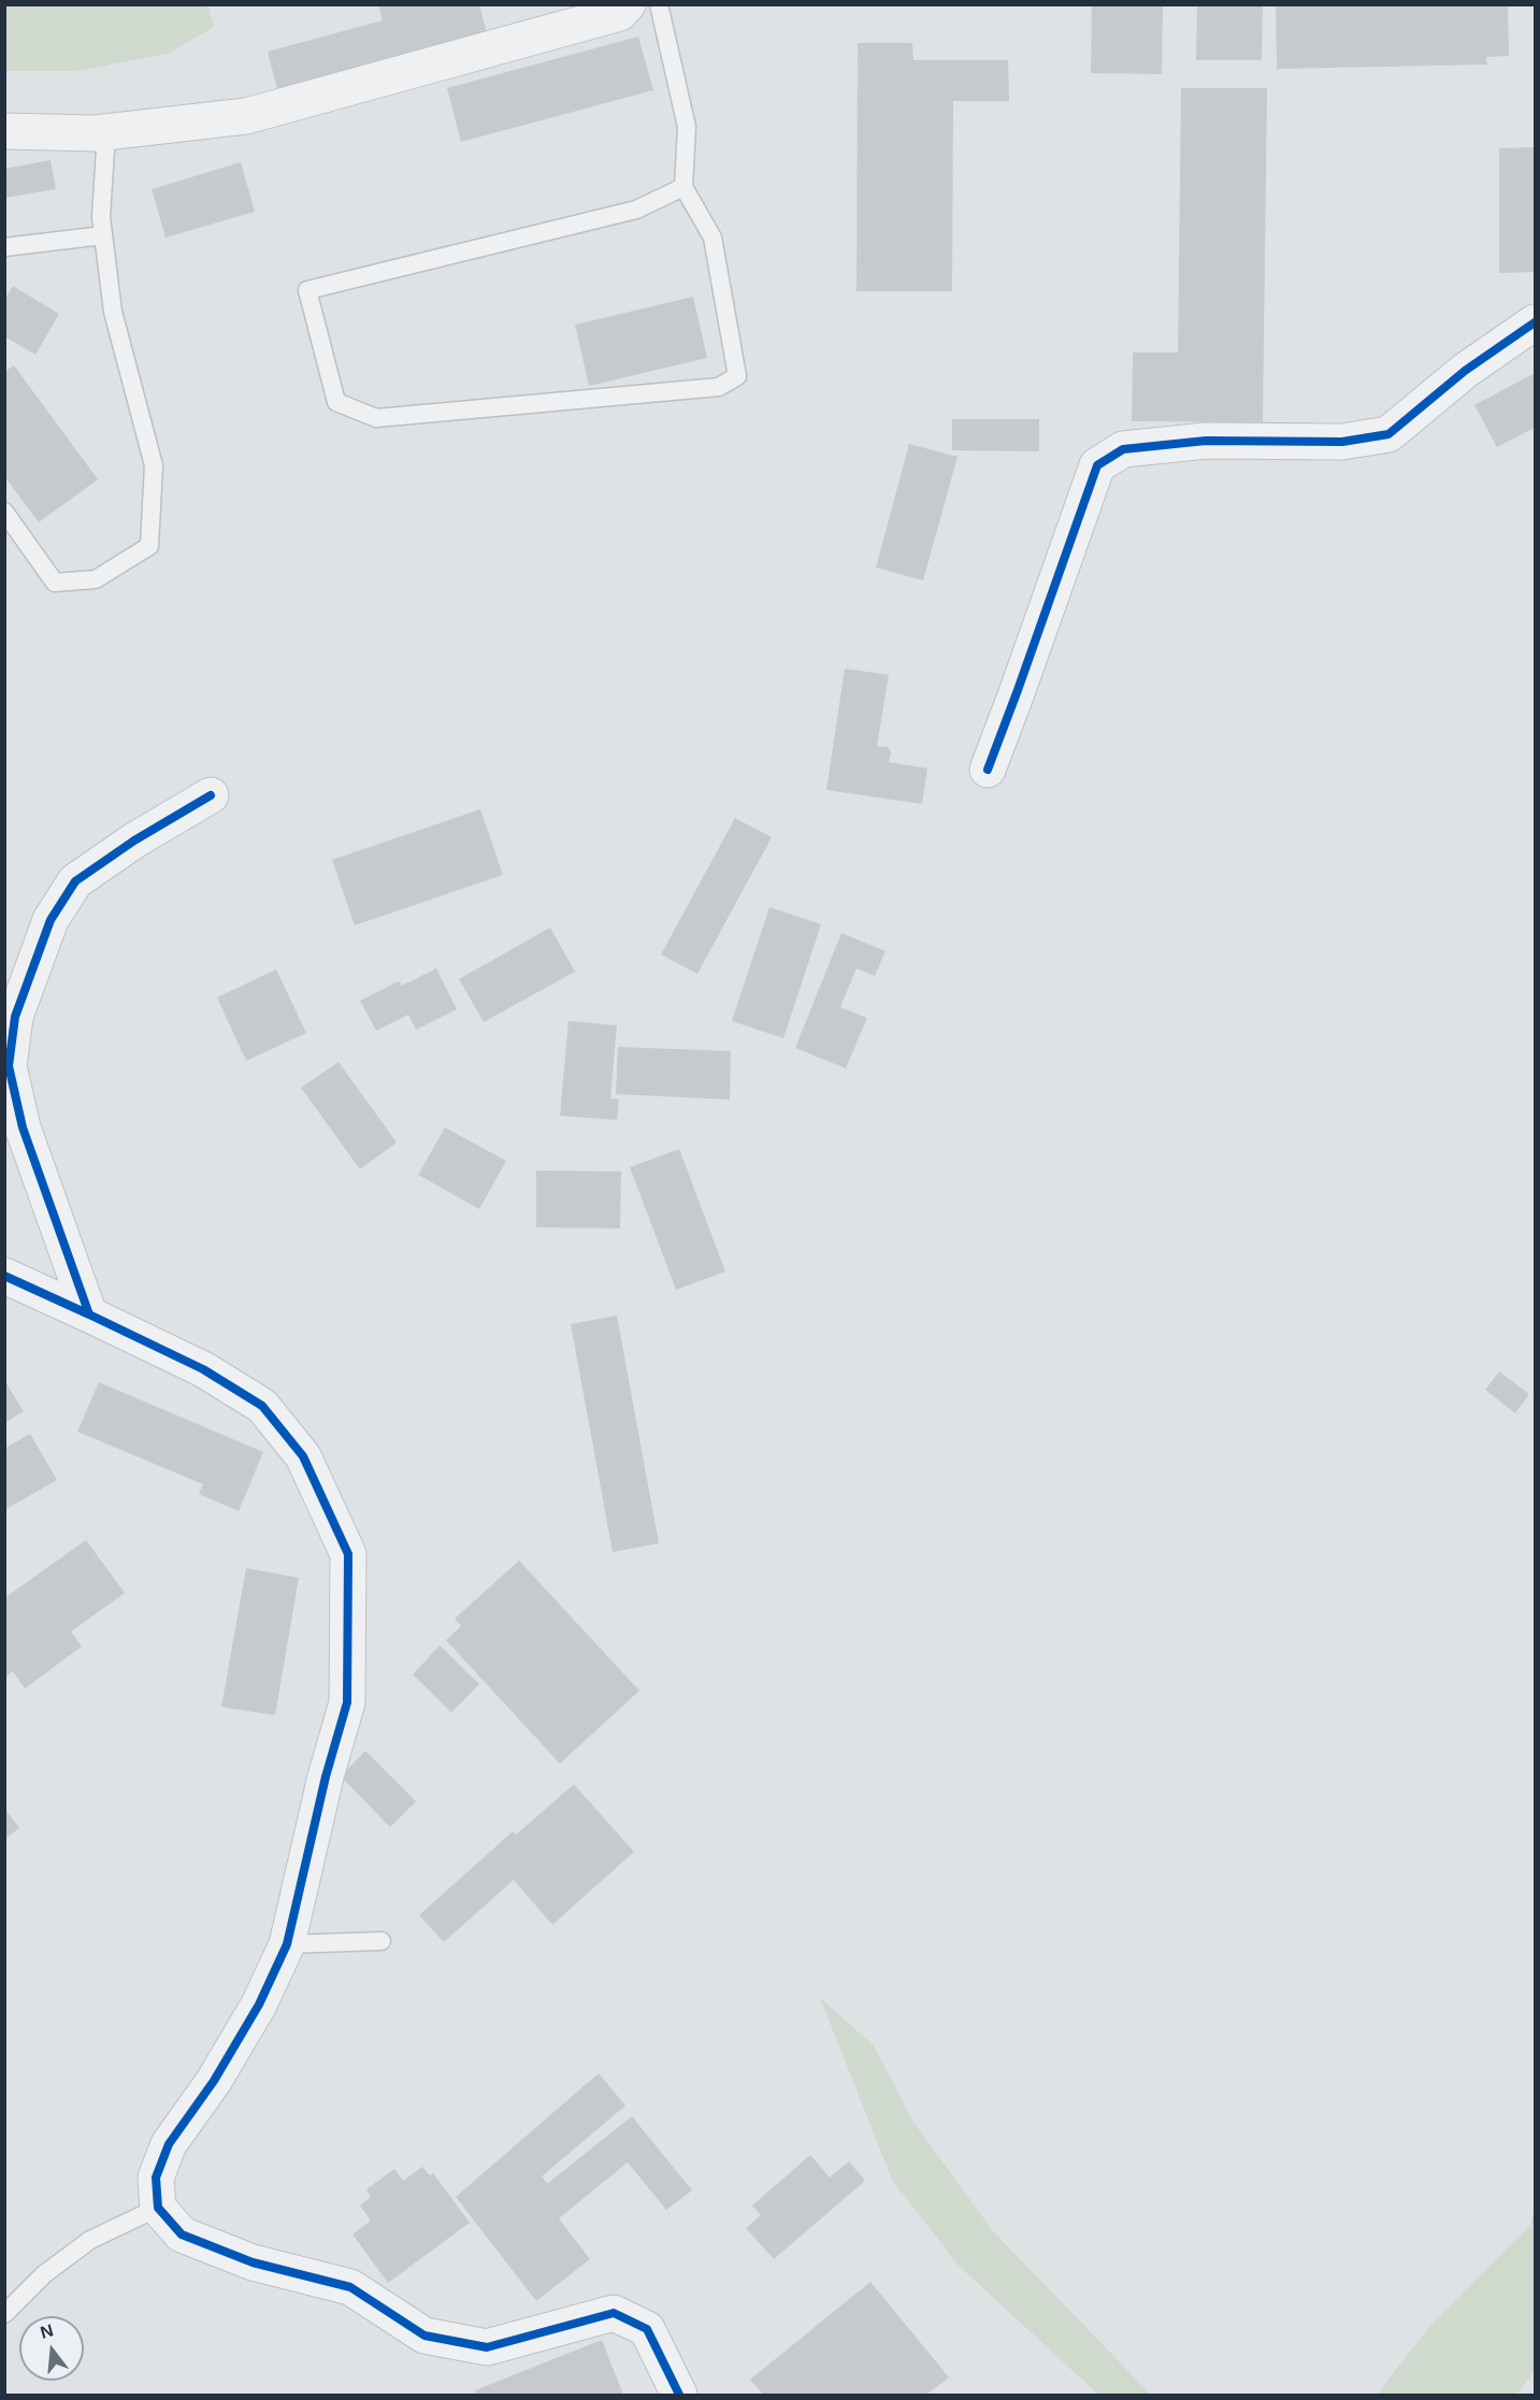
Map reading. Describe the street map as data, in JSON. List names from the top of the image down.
{
  "north": "top"
}
